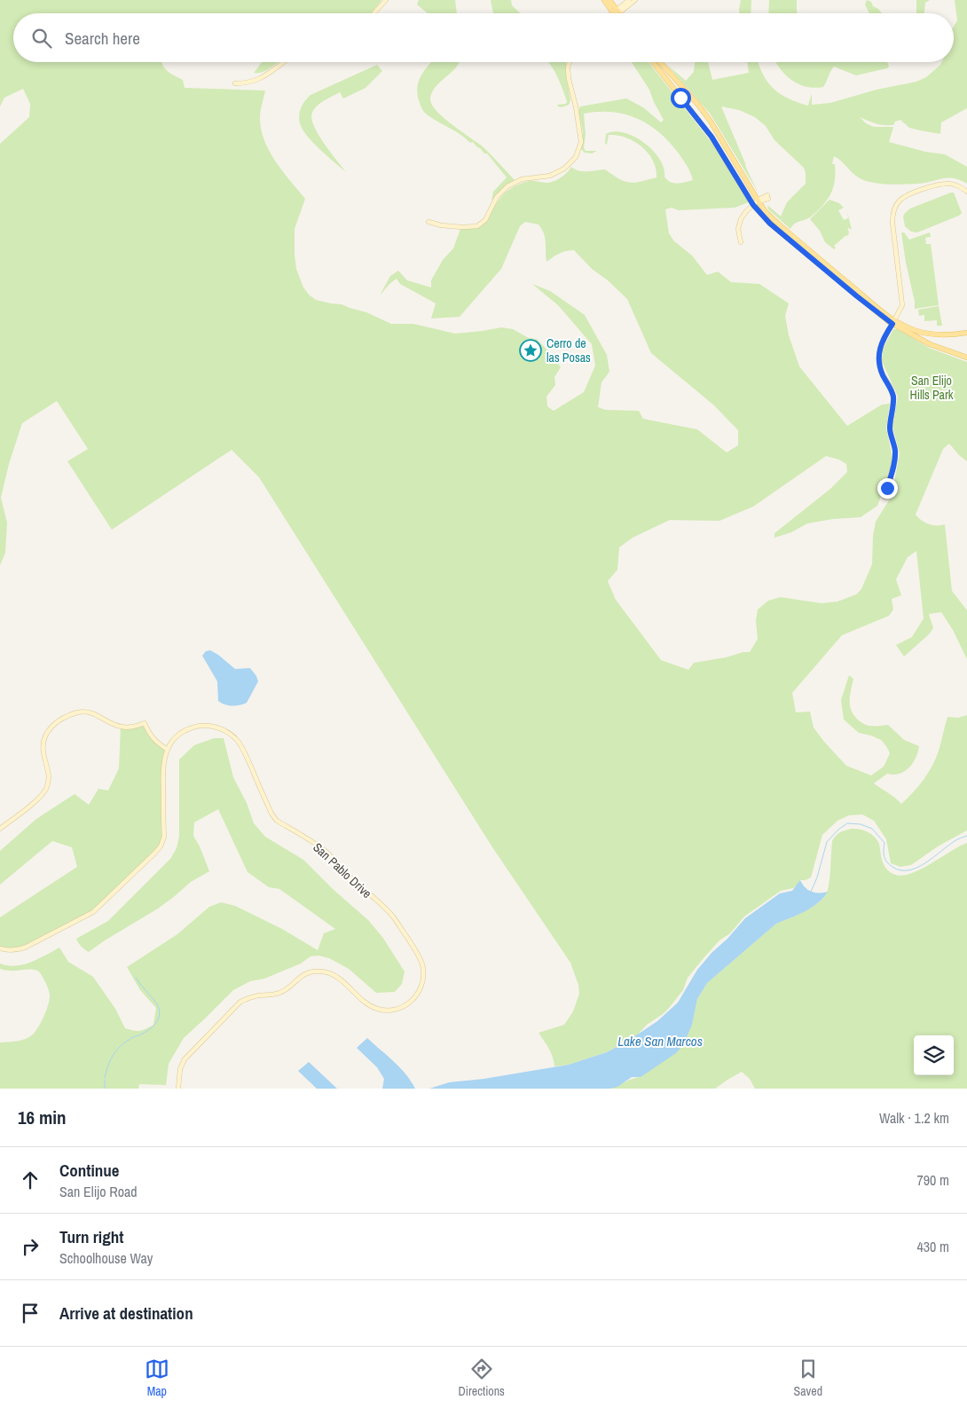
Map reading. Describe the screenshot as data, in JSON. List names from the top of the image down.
{
  "streets": {
    "street": ["San Pablo Drive"]
  },
  "water": ["Lake San Marcos"],
  "parks": ["San Elijo Hills Park"],
  "places": {
    "place": ["Cerro de las Posas"]
  },
  "page": {
    "search": "Search here",
    "heading": ["16 min", "Walk · 1.2 km"],
    "list": [
      ["Continue", "San Elijo Road", "790 m"],
      ["Turn right", "Schoolhouse Way", "430 m"],
      "Arrive at destination"
    ],
    "nav": ["Map", "Directions", "Saved"]
  }
}
